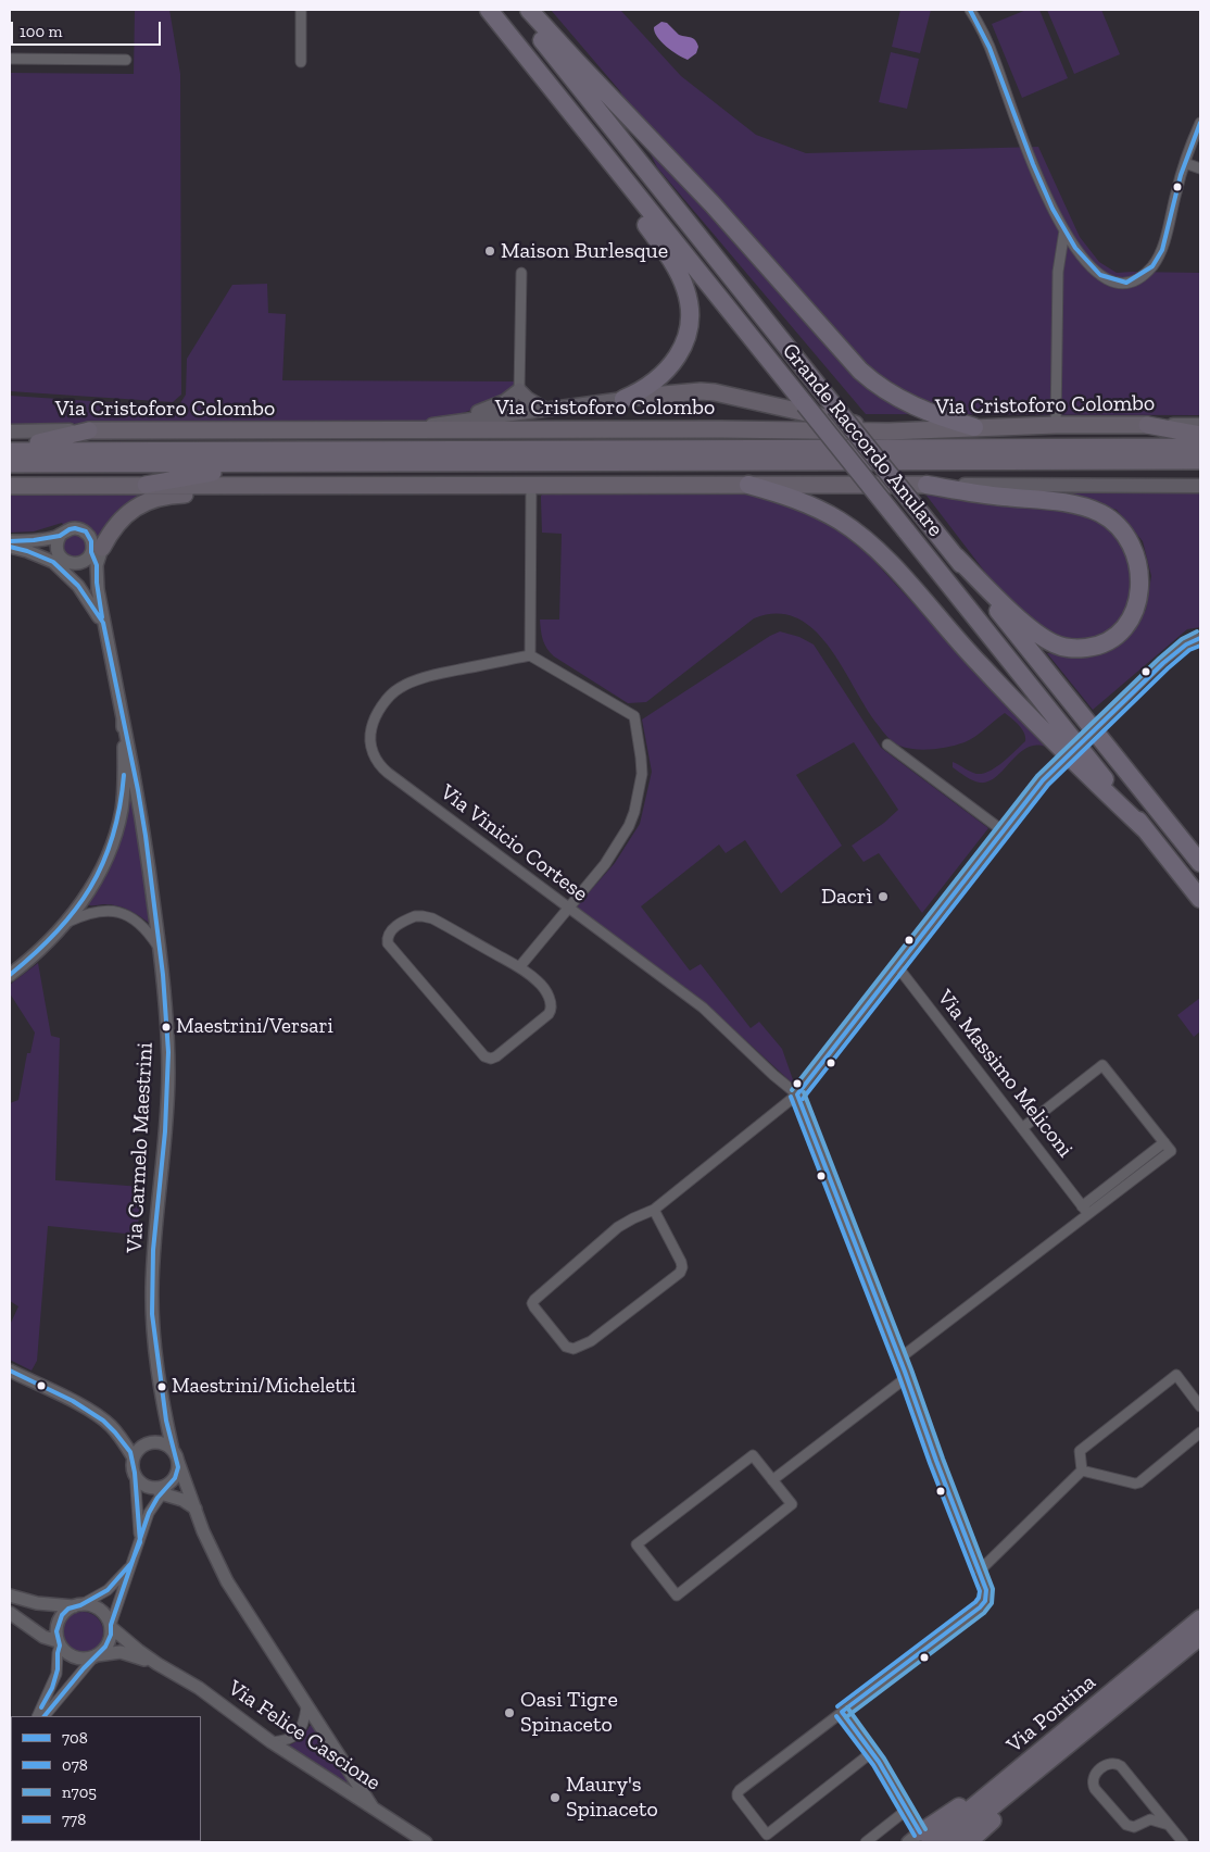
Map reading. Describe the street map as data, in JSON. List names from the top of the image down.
{
  "streets": {
    "highway": ["Via Cristoforo Colombo", "Grande Raccordo Anulare", "Via Pontina"],
    "street": [
      "Via Vinicio Cortese",
      "Via Massimo Meliconi",
      "Via Carmelo Maestrini",
      "Via Felice Cascione"
    ]
  },
  "places": [
    "Maison Burlesque",
    "Dacrì",
    "Maestrini/Versari",
    "Maestrini/Micheletti",
    "Oasi Tigre Spinaceto",
    "Maury's Spinaceto"
  ],
  "lines": [
    "transit line 778",
    "transit line 708",
    "transit line n705",
    "transit line 078"
  ],
  "legend": [
    "708",
    "078",
    "n705",
    "778"
  ],
  "scale_bar": "100 m"
}
